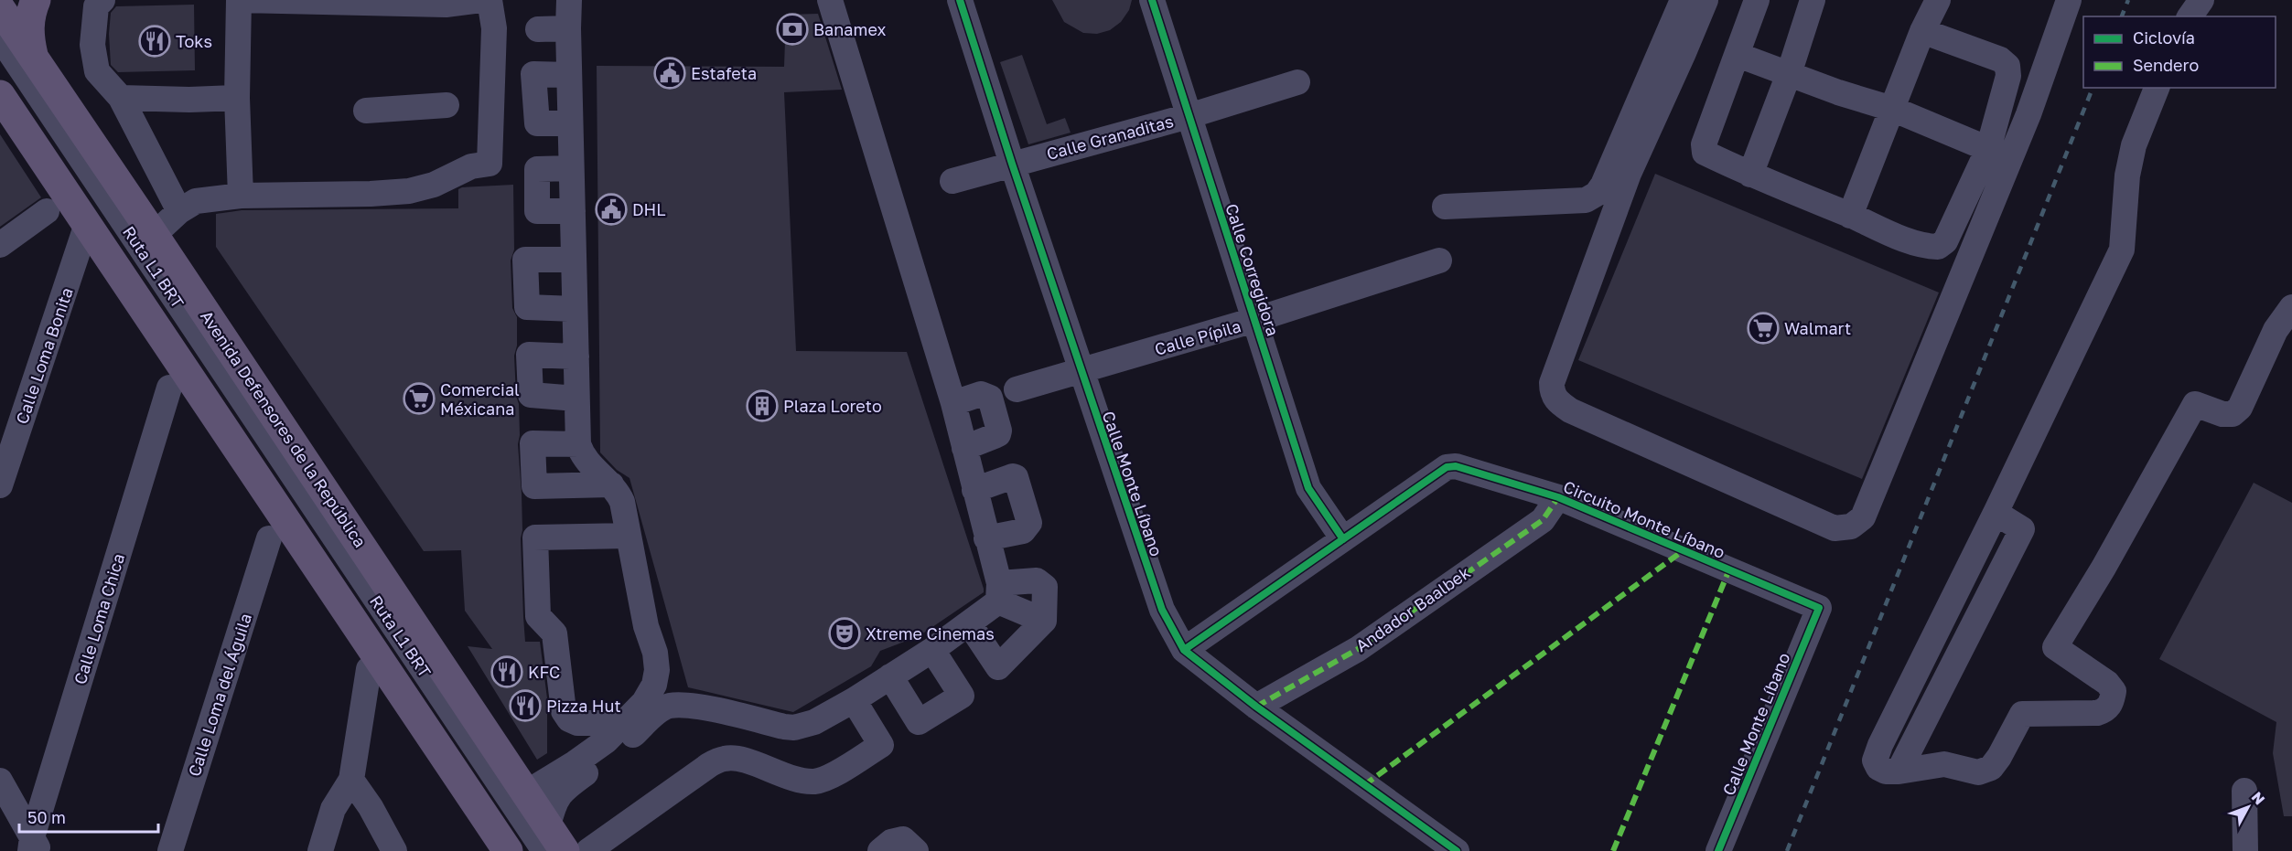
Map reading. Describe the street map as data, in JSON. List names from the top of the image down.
{
  "streets": {
    "main road": ["Avenida Defensores de la República"],
    "street": [
      "Calle Granaditas",
      "Ruta L1 BRT",
      "Calle Corregidora",
      "Calle Pípila",
      "Calle Loma Bonita",
      "Calle Monte Líbano",
      "Circuito Monte Líbano",
      "Andador Baalbek",
      "Calle Loma Chica",
      "Calle Loma del Águila"
    ]
  },
  "crossings": [
    ["Calle Granaditas", "Calle Corregidora"],
    ["Calle Granaditas", "Calle Monte Líbano"],
    ["Ruta L1 BRT", "Avenida Defensores de la República"],
    ["Calle Corregidora", "Calle Pípila"],
    ["Calle Corregidora", "Circuito Monte Líbano"],
    ["Calle Pípila", "Calle Monte Líbano"],
    ["Calle Monte Líbano", "Circuito Monte Líbano"],
    ["Calle Monte Líbano", "Andador Baalbek"],
    ["Circuito Monte Líbano", "Andador Baalbek"]
  ],
  "places": {
    "bank": ["Banamex"],
    "restaurant": ["Toks", "KFC", "Pizza Hut"],
    "public building": ["Estafeta", "DHL"],
    "supermarket": ["Walmart", "Comercial Méxicana"],
    "building": ["Plaza Loreto"],
    "theatre": ["Xtreme Cinemas"]
  },
  "legend": ["Ciclovía", "Sendero"],
  "scale_bar": "50 m",
  "north": "top right"
}
